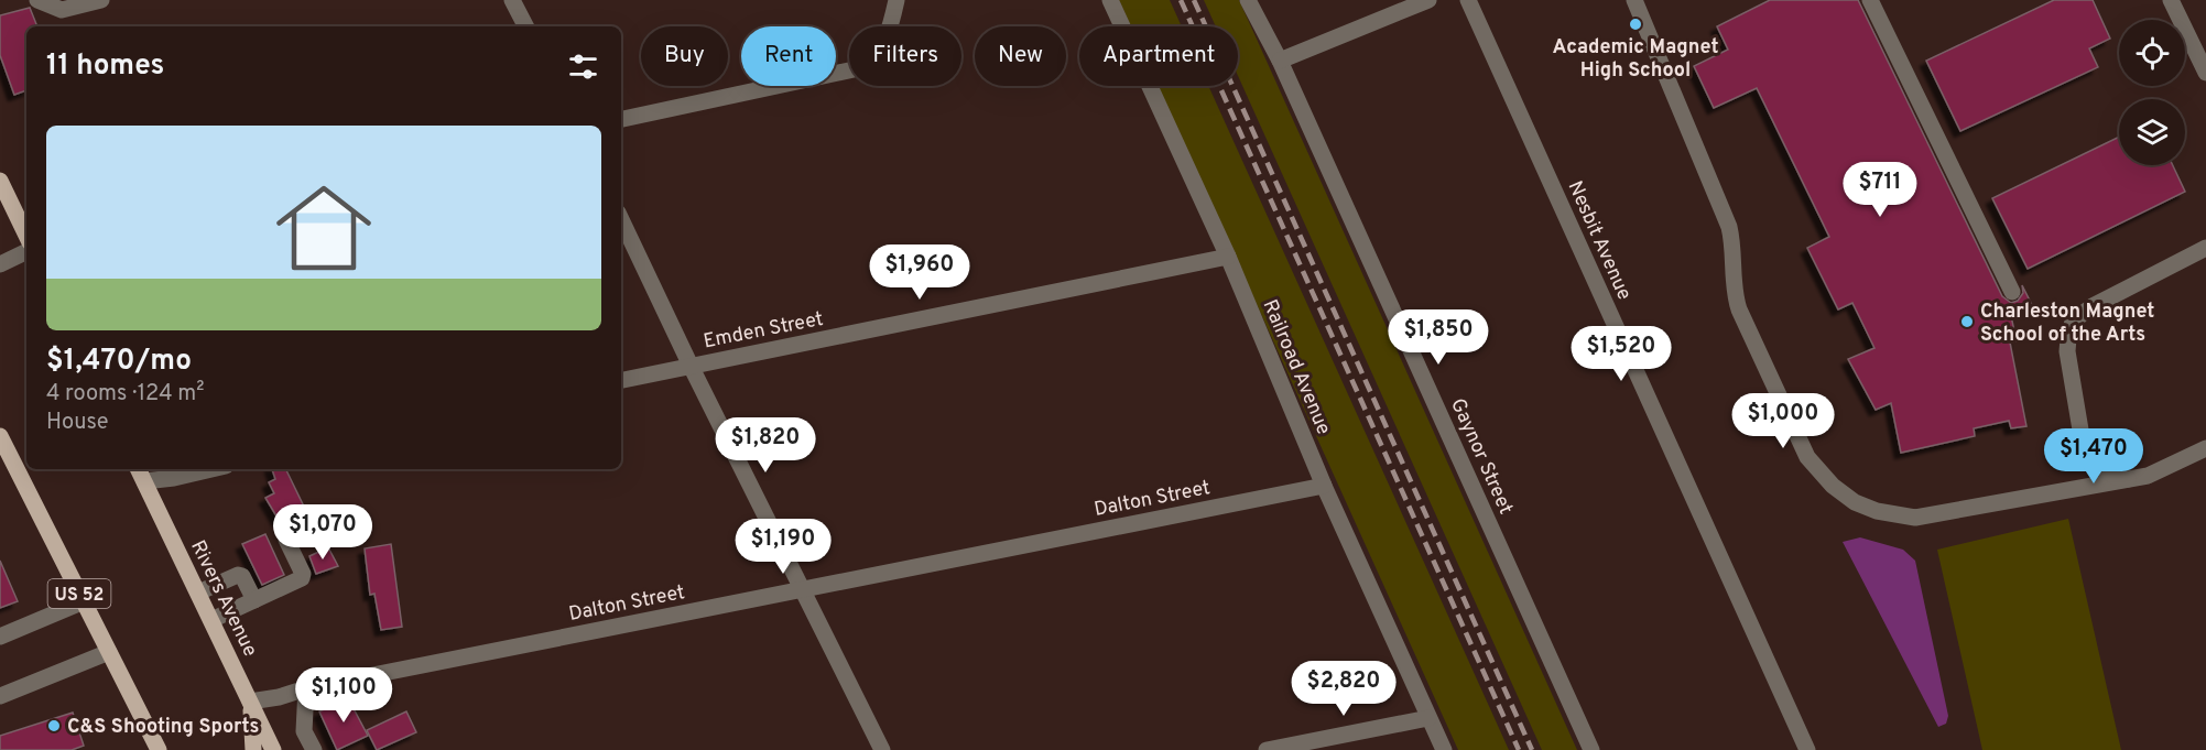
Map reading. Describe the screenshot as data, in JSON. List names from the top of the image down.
{
  "streets": {
    "main road": ["US 52", "Rivers Avenue"],
    "street": [
      "Nesbit Avenue",
      "Emden Street",
      "Railroad Avenue",
      "Gaynor Street",
      "Dalton Street"
    ]
  },
  "crossings": [
    ["Emden Street", "Railroad Avenue"],
    ["Railroad Avenue", "Dalton Street"],
    ["Dalton Street", "Rivers Avenue"]
  ],
  "places": ["Academic Magnet High School", "Charleston Magnet School of the Arts", "C&S Shooting Sports"],
  "page": {
    "chip": [
      "Buy",
      "Rent",
      "Filters",
      "New",
      "Apartment"
    ],
    "heading": "11 homes",
    "list": [
      {
        "name": "$1,470/mo",
        "note": "4 rooms · 124 m² · House"
      }
    ],
    "price": [
      "$711",
      "$1,960",
      "$1,850",
      "$1,520",
      "$1,000",
      "$1,820",
      "$1,470",
      "$1,070",
      "$1,190",
      "$2,820",
      "$1,100"
    ]
  }
}
